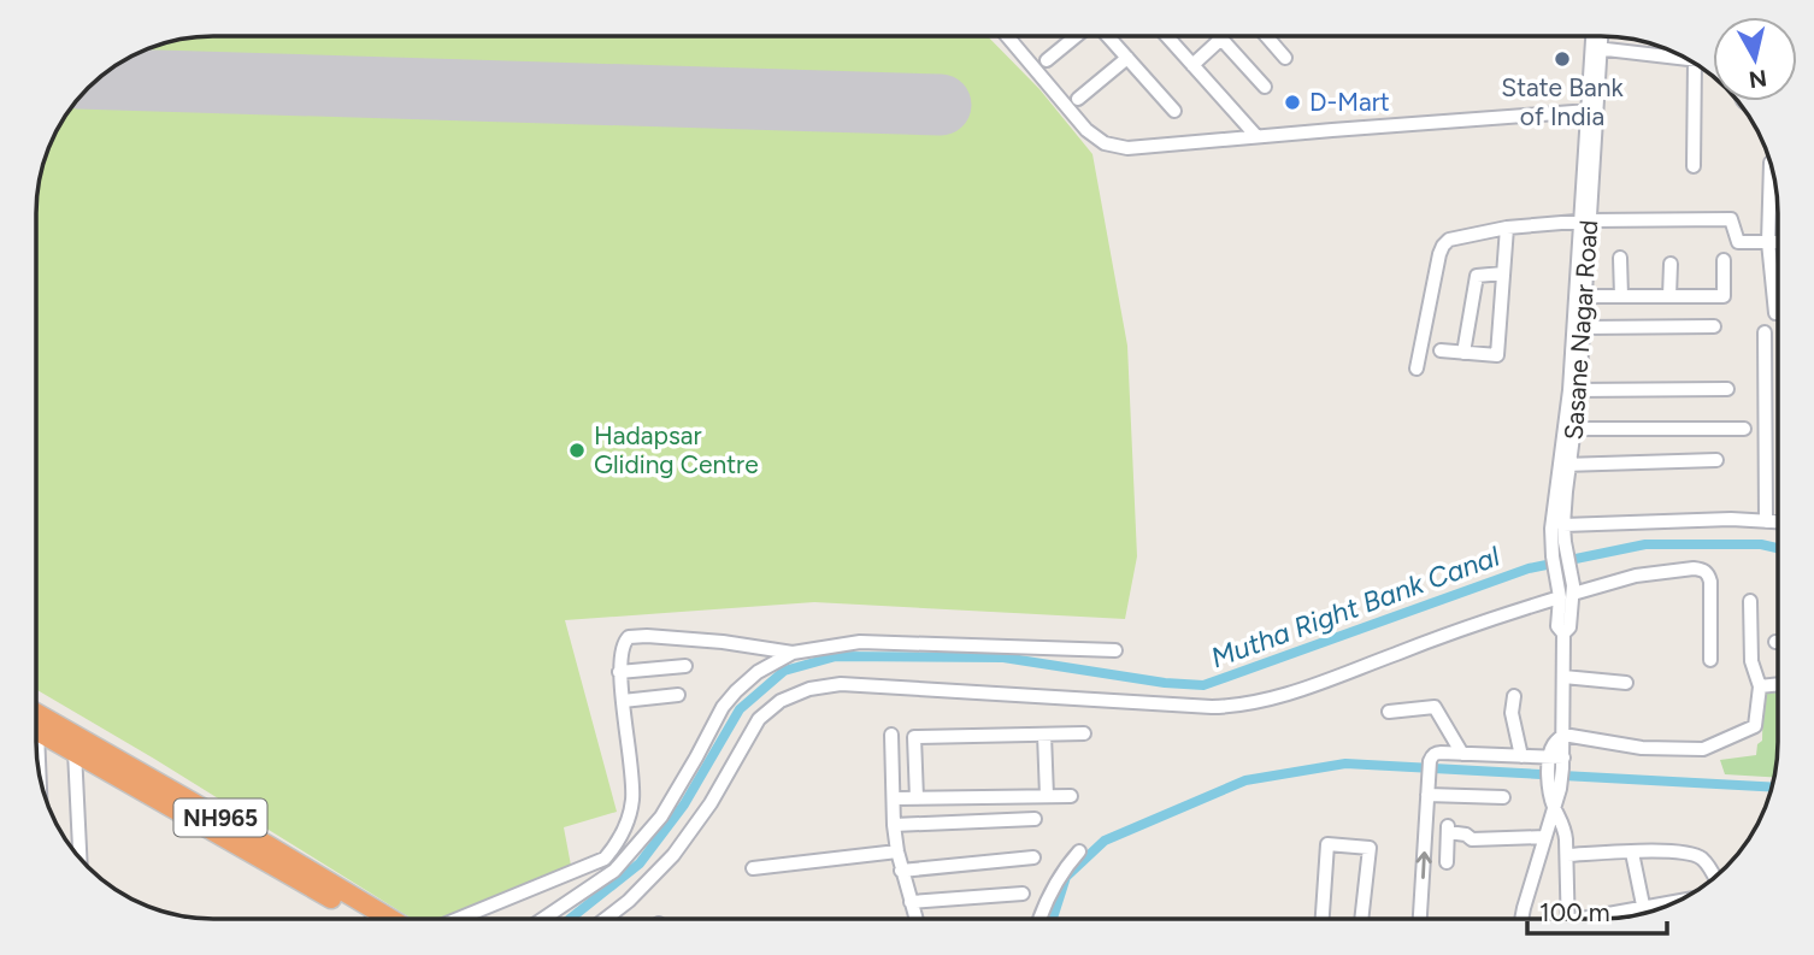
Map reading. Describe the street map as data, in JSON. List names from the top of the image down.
{
  "streets": {
    "highway": ["NH965"],
    "street": ["Sasane Nagar Road"]
  },
  "water": ["Mutha Right Bank Canal"],
  "places": ["State Bank of India", "D-Mart", "Hadapsar Gliding Centre"],
  "scale_bar": "100 m",
  "north": "bottom"
}
